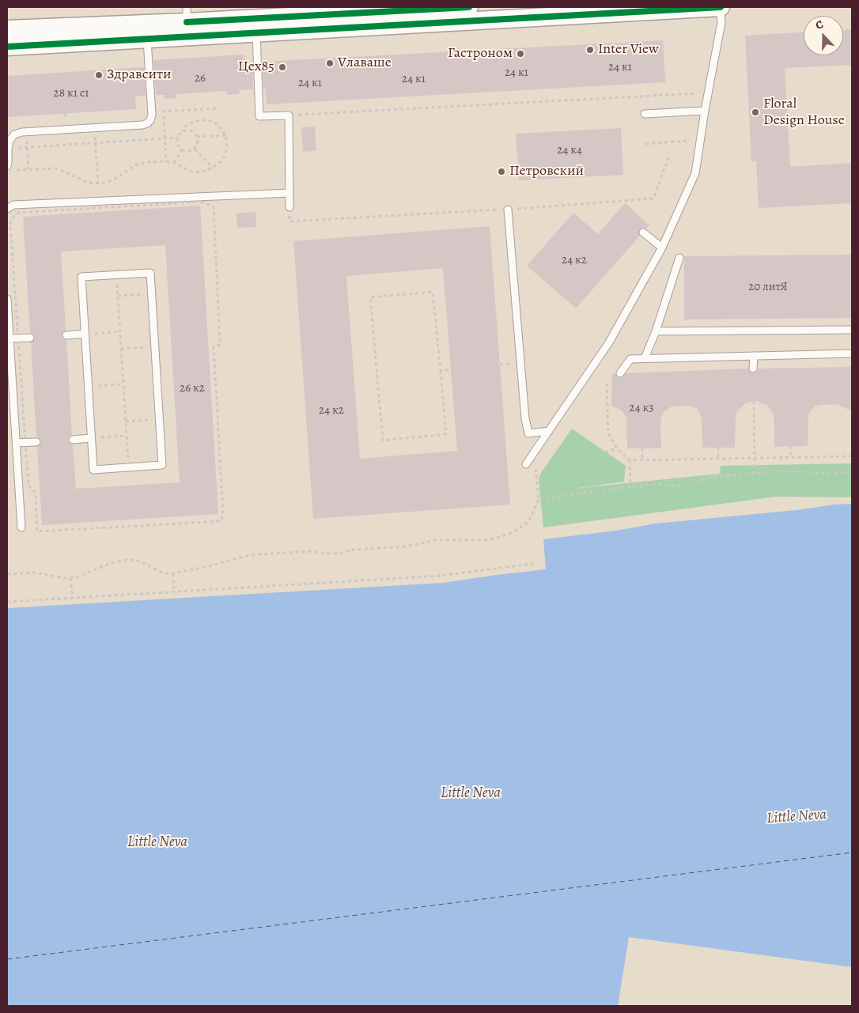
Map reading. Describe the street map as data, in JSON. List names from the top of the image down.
{
  "water": ["Little Neva"],
  "places": [
    "Inter View",
    "Гастроном",
    "Vлаваше",
    "Цех85",
    "Здравсити",
    "Floral Design House",
    "Петровский"
  ],
  "house_numbers": [
    "24 к1",
    "24 к1",
    "26",
    "24 к1",
    "24 к1",
    "28 к1 с1",
    "24 к4",
    "24 к2",
    "20 литЯ",
    "26 к2",
    "24 к3",
    "24 к2"
  ],
  "north": "top"
}
